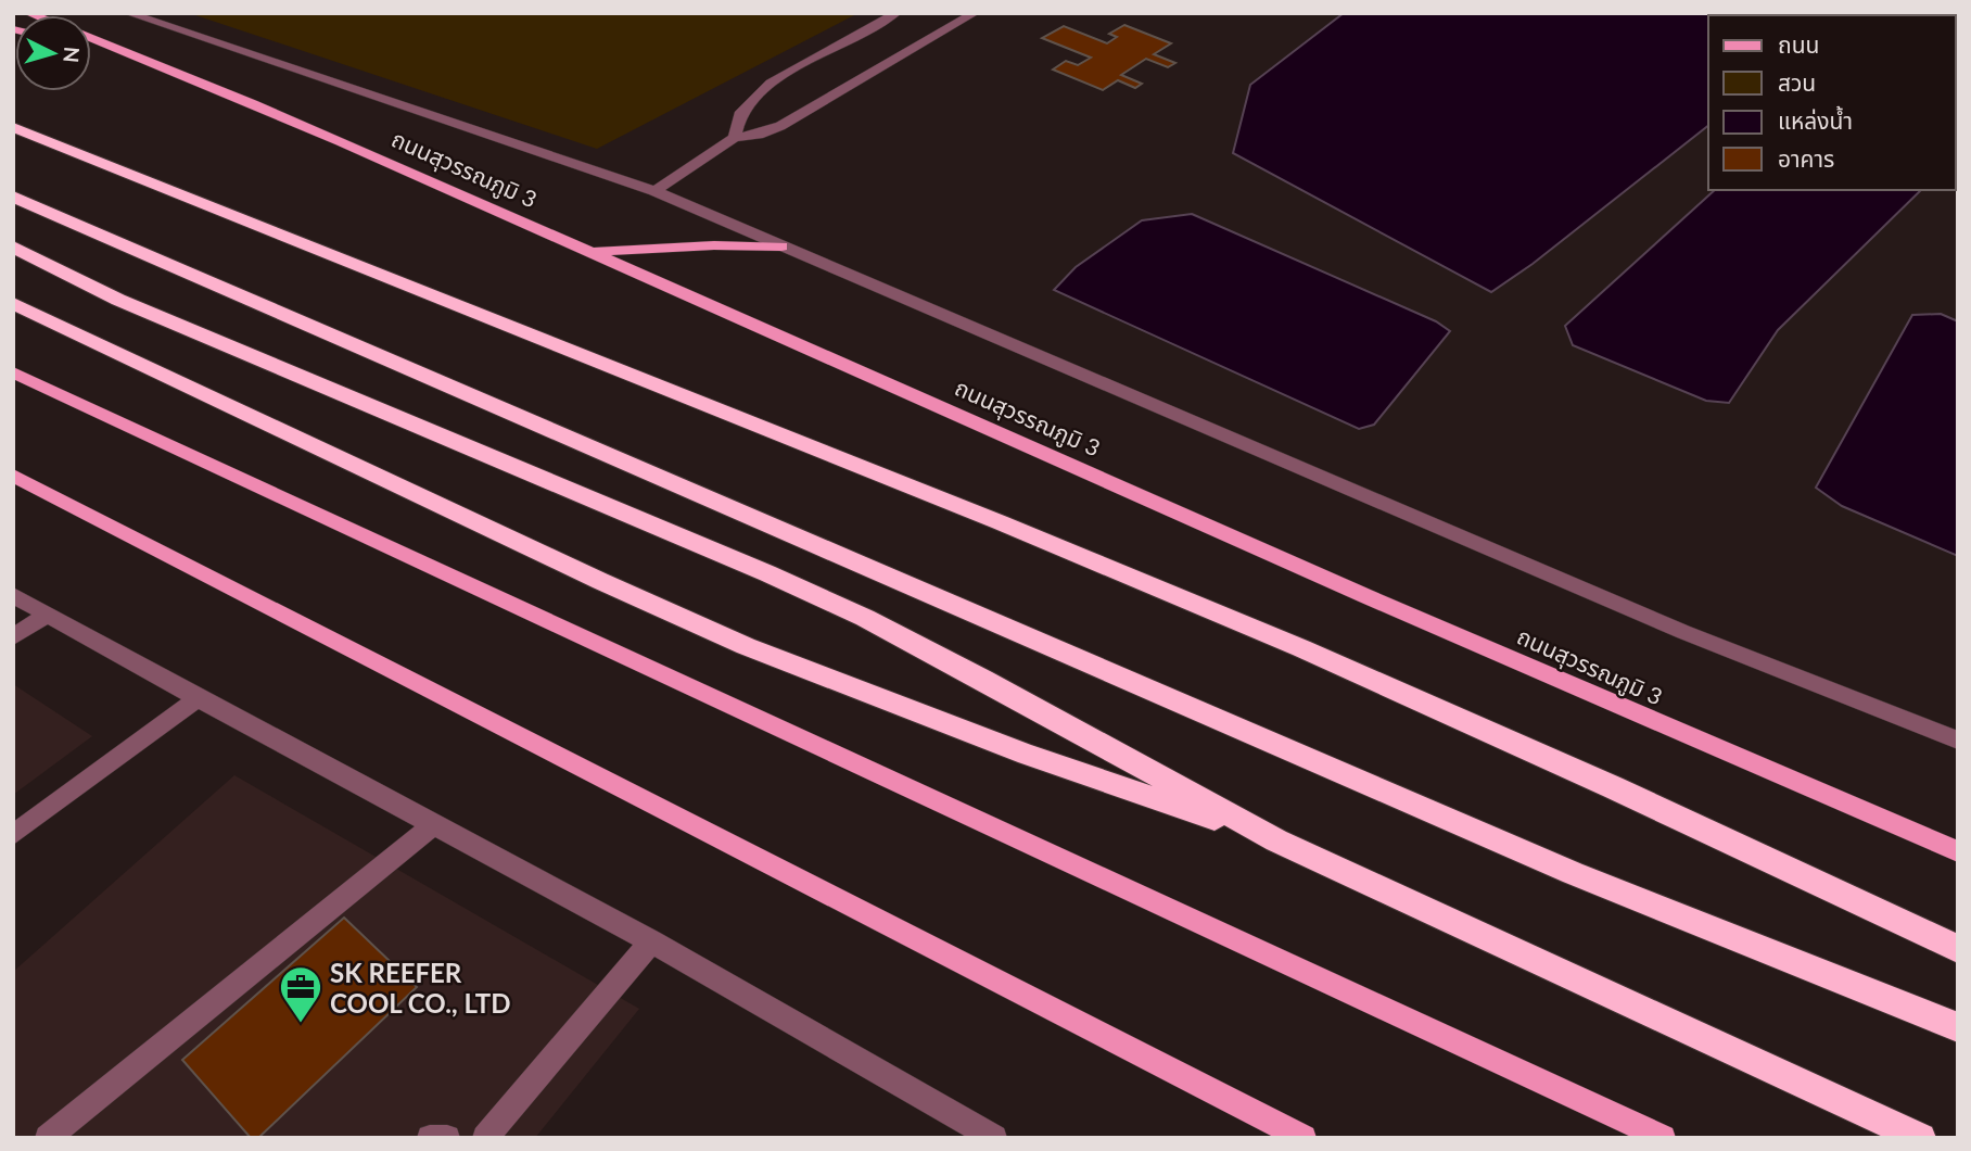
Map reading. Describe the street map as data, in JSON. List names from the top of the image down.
{
  "streets": {
    "main road": ["ถนนสุวรรณภูมิ 3"]
  },
  "places": {
    "office": ["SK REEFER COOL CO., LTD"]
  },
  "legend": [
    "ถนน",
    "สวน",
    "แหล่งน้ำ",
    "อาคาร"
  ],
  "north": "right"
}
